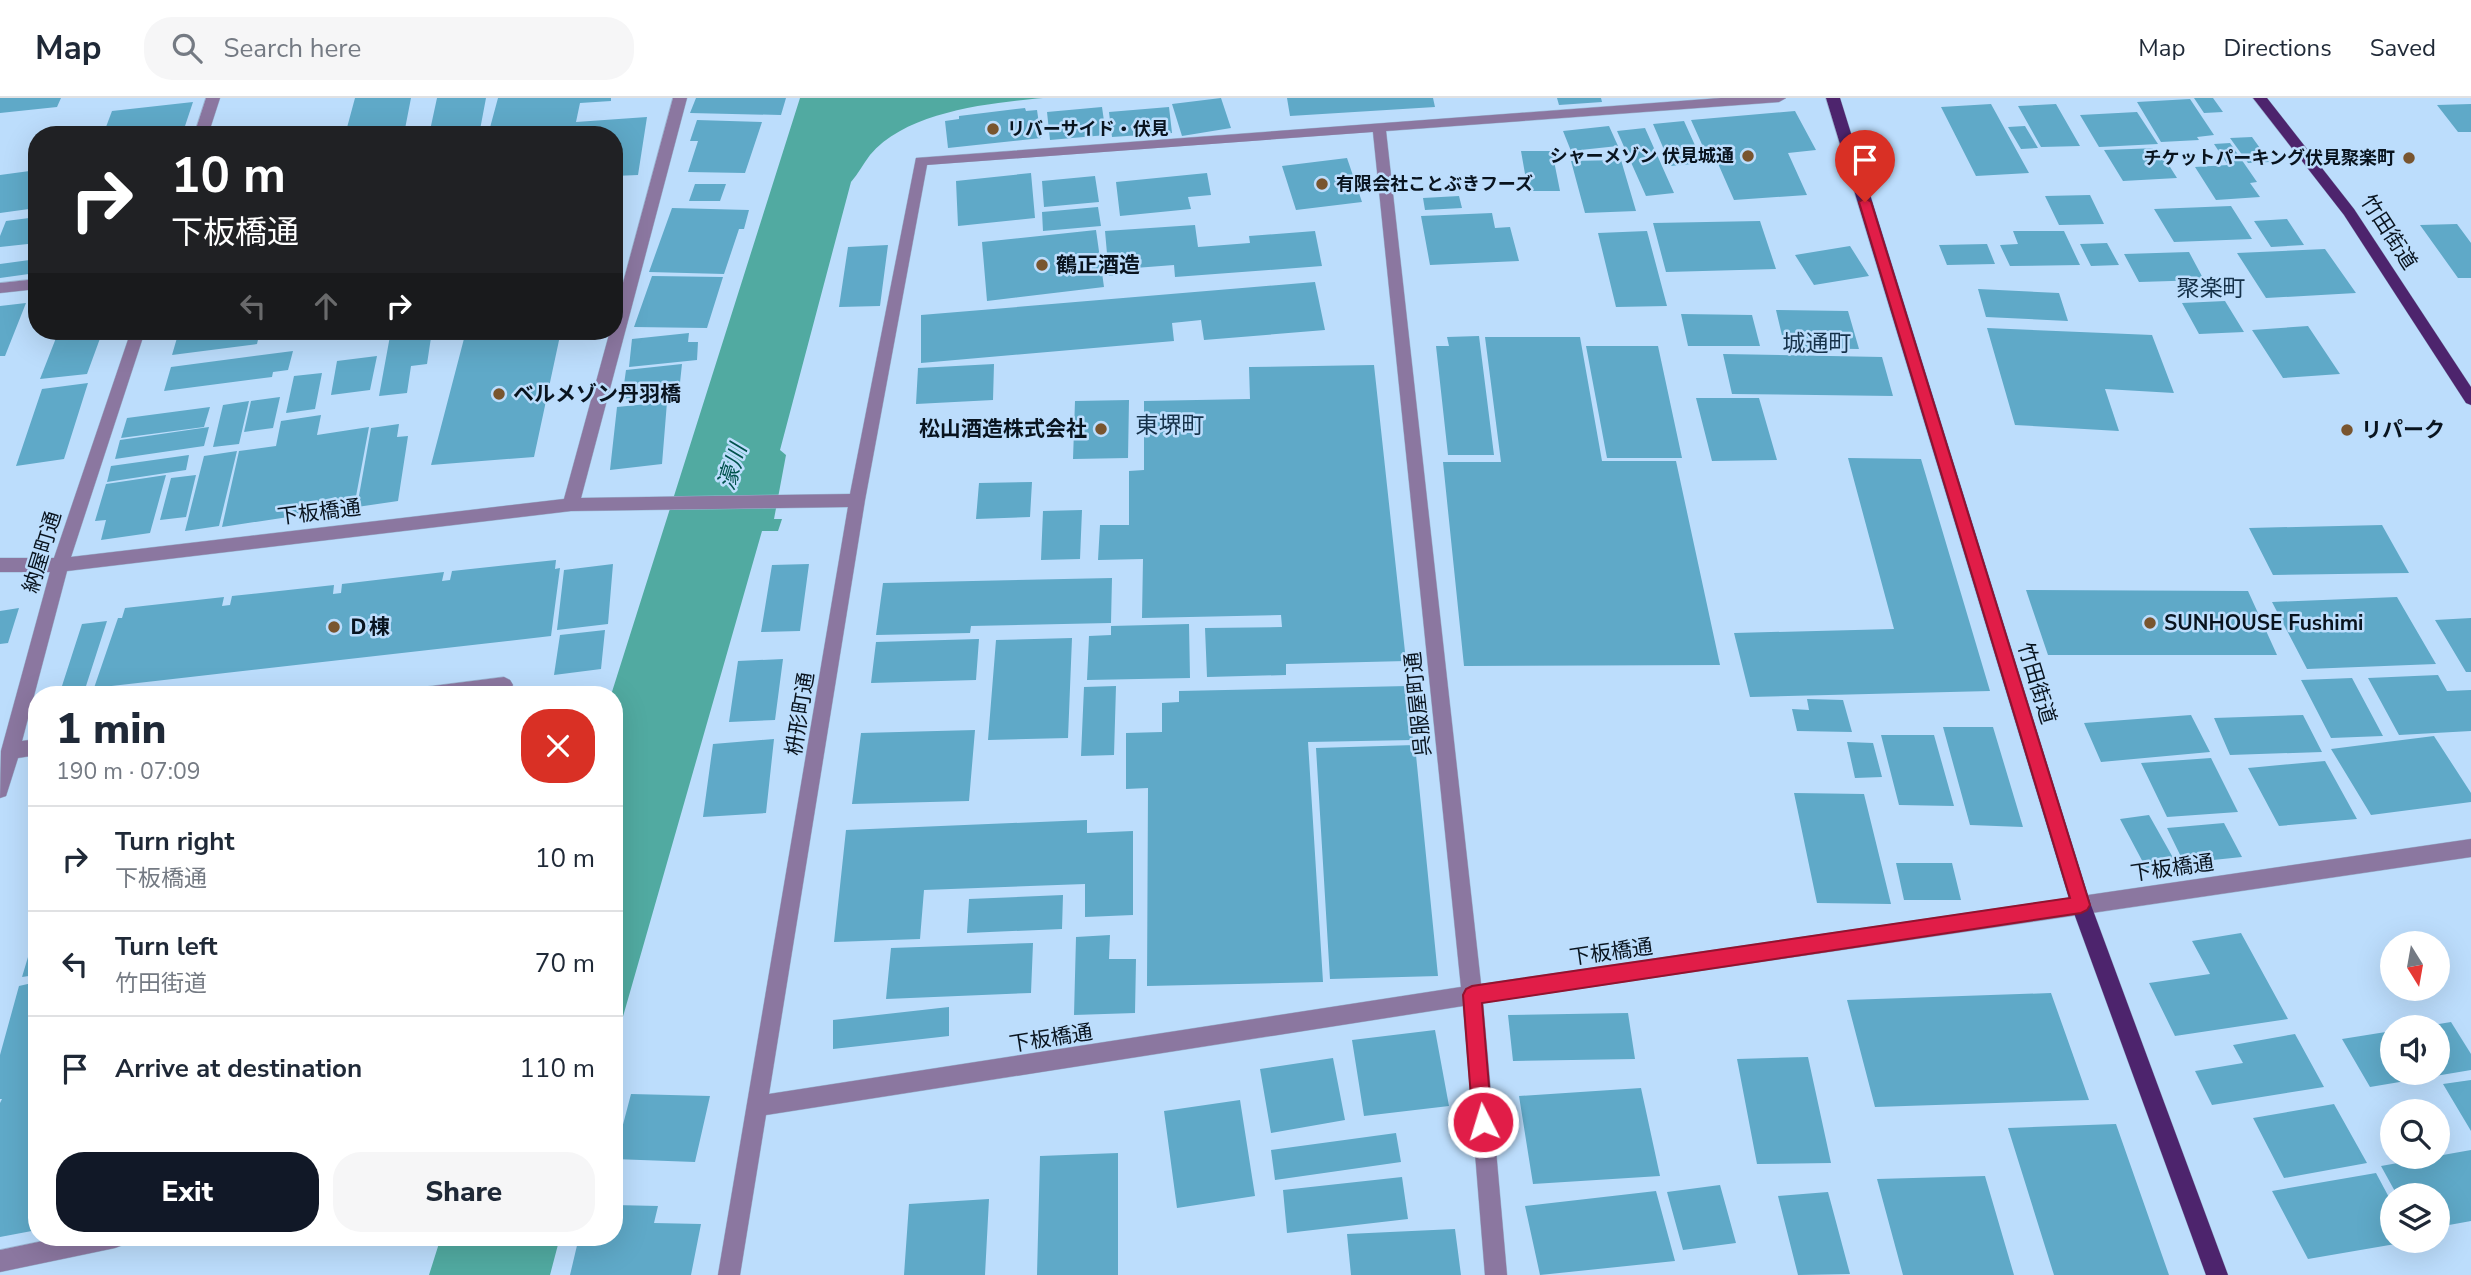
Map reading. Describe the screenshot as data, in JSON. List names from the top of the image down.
{
  "streets": {
    "main road": ["竹田街道"],
    "street": [
      "下板橋通",
      "納屋町通",
      "呉服屋町通",
      "枡形町通"
    ]
  },
  "crossings": [
    ["竹田街道", "下板橋通"],
    ["下板橋通", "納屋町通"],
    ["下板橋通", "呉服屋町通"],
    ["下板橋通", "枡形町通"],
    ["呉服屋町通", "枡形町通"]
  ],
  "districts": ["聚楽町", "城通町", "東堺町"],
  "water": ["濠川"],
  "places": [
    "リバーサイド・伏見",
    "シャーメゾン 伏見城通",
    "チケットパーキング伏見聚楽町",
    "有限会社ことぶきフーズ",
    "鶴正酒造",
    "ベルメゾン丹羽橋",
    "松山酒造株式会社",
    "リパーク",
    "SUNHOUSE Fushimi",
    "Ｄ棟"
  ],
  "north": "bottom",
  "page": {
    "header": "Map",
    "search": "Search here",
    "nav": ["Map", "Directions", "Saved"],
    "turn": ["10 m", "下板橋通"],
    "heading": ["1 min", "190 m · 07:09"],
    "list": [
      {
        "name": "Turn right",
        "note": "下板橋通",
        "value": "10 m"
      },
      {
        "name": "Turn left",
        "note": "竹田街道",
        "value": "70 m"
      },
      {
        "name": "Arrive at destination",
        "value": "110 m"
      }
    ],
    "buttons": ["Exit", "Share"]
  }
}
